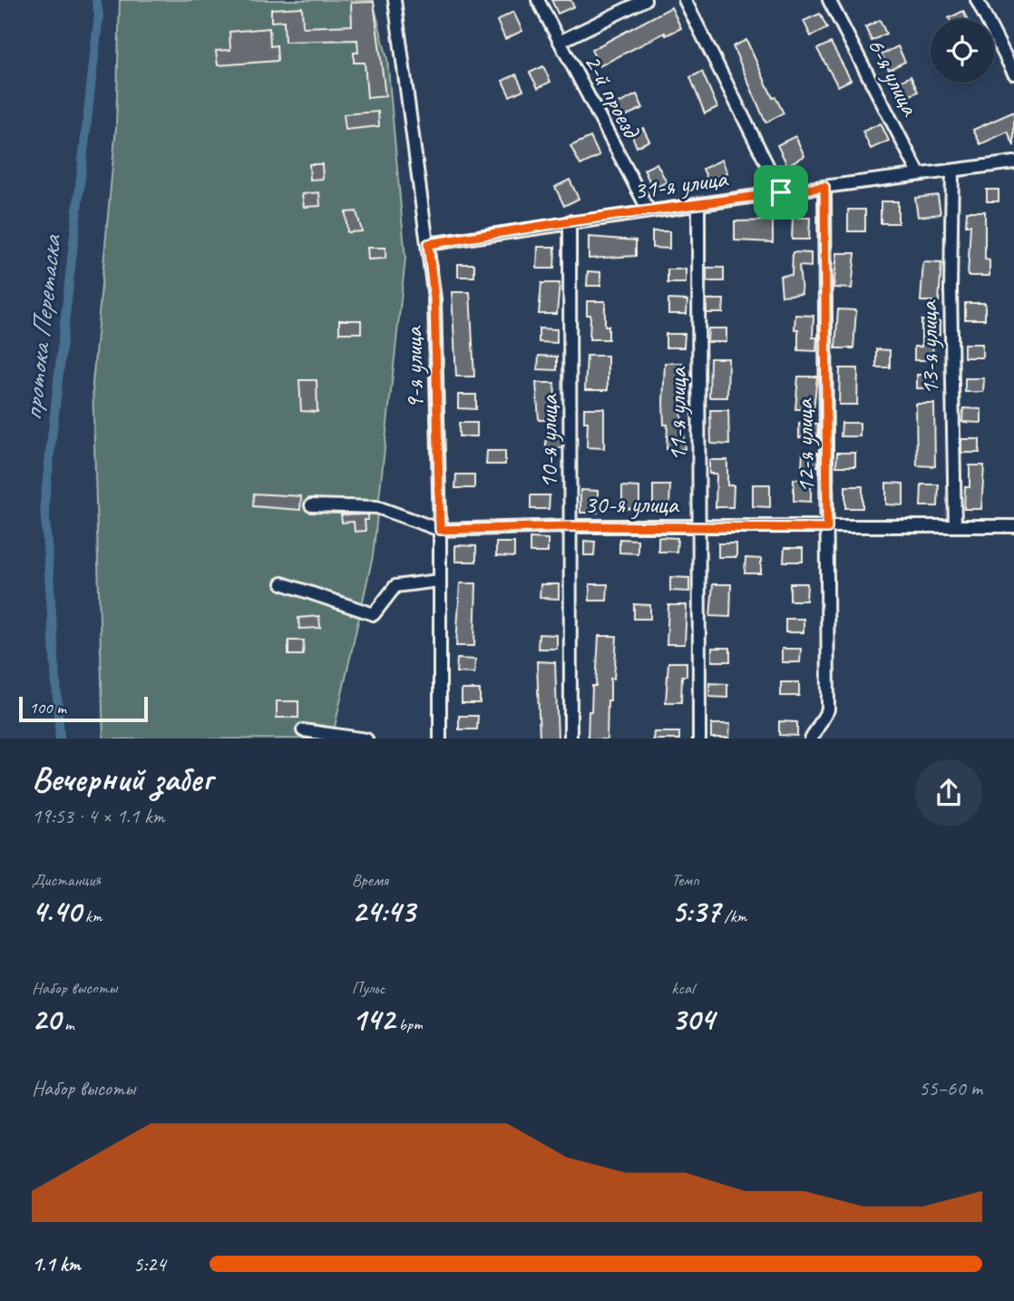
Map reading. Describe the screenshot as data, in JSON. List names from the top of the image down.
{
  "streets": {
    "street": [
      "6-я улица",
      "2-й проезд",
      "31-я улица",
      "13-я улица",
      "9-я улица",
      "11-я улица",
      "10-я улица",
      "12-я улица",
      "30-я улица"
    ]
  },
  "crossings": [
    ["6-я улица", "31-я улица"],
    ["2-й проезд", "31-я улица"],
    ["31-я улица", "13-я улица"],
    ["31-я улица", "9-я улица"],
    ["31-я улица", "11-я улица"],
    ["31-я улица", "10-я улица"],
    ["31-я улица", "12-я улица"],
    ["13-я улица", "30-я улица"],
    ["9-я улица", "30-я улица"],
    ["11-я улица", "30-я улица"],
    ["10-я улица", "30-я улица"],
    ["12-я улица", "30-я улица"]
  ],
  "water": ["протока Перетаска"],
  "scale_bar": "100 m",
  "page": {
    "scale": "100 m",
    "heading": ["Вечерний забег", "19:53 · 4 × 1.1 km"],
    "stats": [
      ["Дистанция", "4.40 km"],
      ["Время", "24:43"],
      ["Темп", "5:37 /km"],
      ["Набор высоты", "20 m"],
      ["Пульс", "142 bpm"],
      ["kcal", "304"]
    ],
    "chart": ["Набор высоты", "55–60 m"],
    "list": [
      {
        "name": "1.1 km",
        "note": "5:24"
      }
    ]
  }
}
